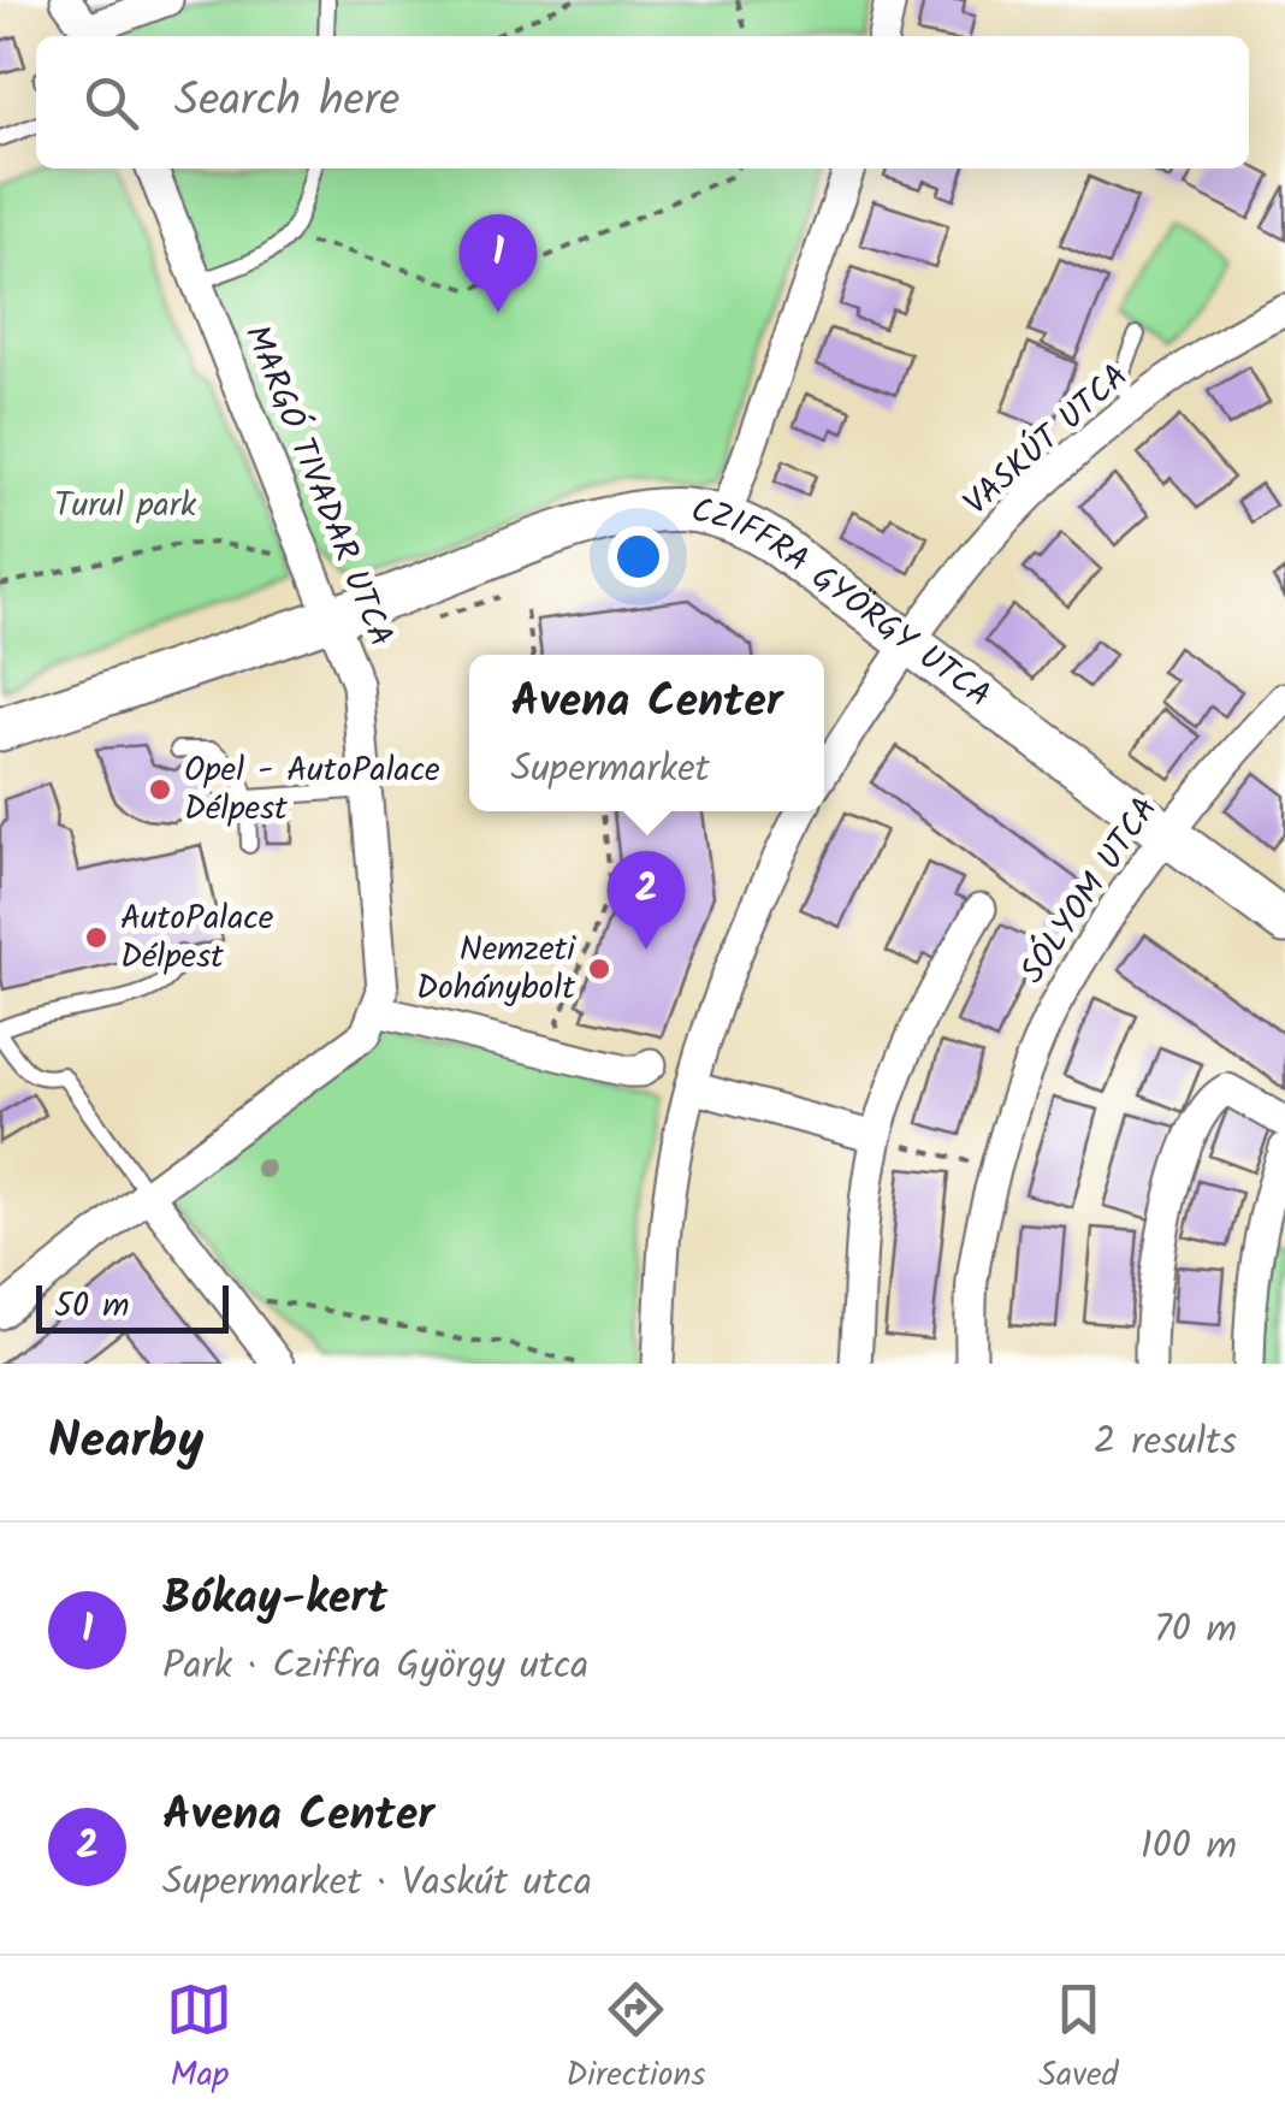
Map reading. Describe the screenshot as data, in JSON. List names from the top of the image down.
{
  "streets": {
    "main road": ["CZIFFRA GYÖRGY UTCA"],
    "street": ["VASKÚT UTCA", "MARGÓ TIVADAR UTCA", "SÓLYOM UTCA"]
  },
  "crossings": [
    ["VASKÚT UTCA", "CZIFFRA GYÖRGY UTCA"],
    ["MARGÓ TIVADAR UTCA", "CZIFFRA GYÖRGY UTCA"],
    ["CZIFFRA GYÖRGY UTCA", "SÓLYOM UTCA"]
  ],
  "parks": ["Turul park"],
  "places": ["Opel - AutoPalace Délpest", "AutoPalace Délpest", "Nemzeti Dohánybolt"],
  "scale_bar": "50 m",
  "page": {
    "search": "Search here",
    "pins": ["1", "2"],
    "popup": ["Avena Center", "Supermarket"],
    "scale": "50 m",
    "heading": ["Nearby", "2 results"],
    "list": [
      {
        "mark": "1",
        "name": "Bókay-kert",
        "note": "Park · Cziffra György utca",
        "value": "70 m"
      },
      {
        "mark": "2",
        "name": "Avena Center",
        "note": "Supermarket · Vaskút utca",
        "value": "100 m"
      }
    ],
    "nav": ["Map", "Directions", "Saved"]
  }
}
